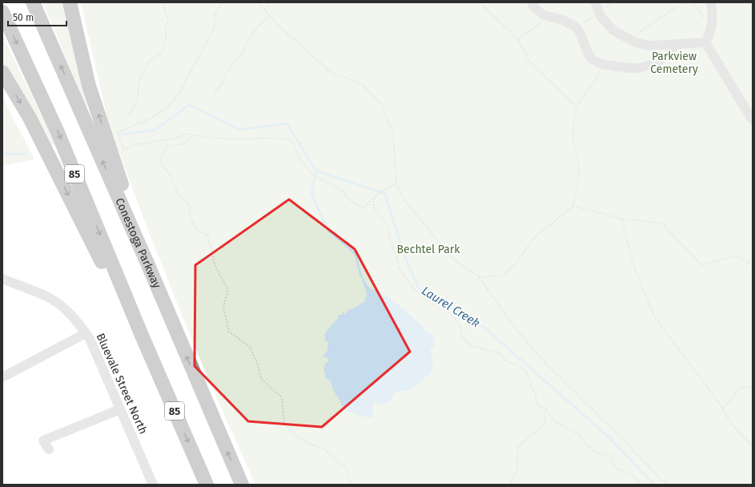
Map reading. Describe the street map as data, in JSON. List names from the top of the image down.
{
  "streets": {
    "highway": ["85", "Conestoga Parkway"],
    "street": ["Bluevale Street North"]
  },
  "water": ["Laurel Creek"],
  "parks": ["Parkview Cemetery", "Bechtel Park"],
  "scale_bar": "50 m"
}
